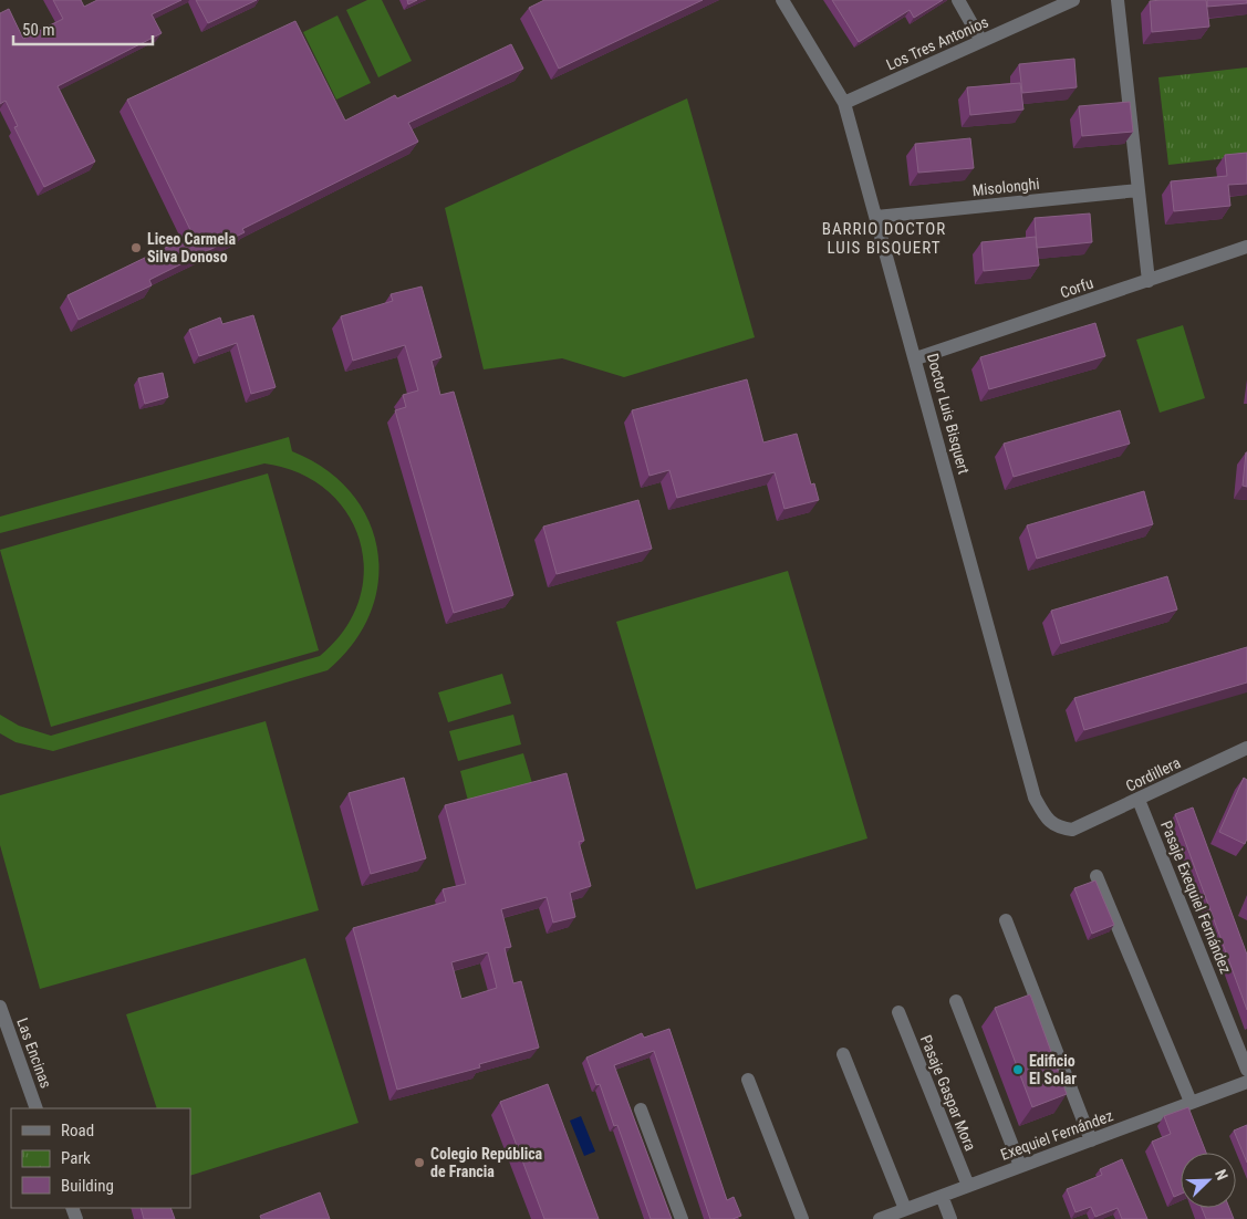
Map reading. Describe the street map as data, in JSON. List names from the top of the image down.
{
  "streets": {
    "street": [
      "Los Tres Antonios",
      "Misolonghi",
      "Corfu",
      "Doctor Luis Bisquert",
      "Cordillera",
      "Pasaje Exequiel Fernández",
      "Las Encinas",
      "Pasaje Gaspar Mora",
      "Exequiel Fernández"
    ]
  },
  "crossings": [
    ["Los Tres Antonios", "Doctor Luis Bisquert"],
    ["Misolonghi", "Doctor Luis Bisquert"],
    ["Corfu", "Doctor Luis Bisquert"],
    ["Doctor Luis Bisquert", "Cordillera"],
    ["Cordillera", "Pasaje Exequiel Fernández"],
    ["Pasaje Gaspar Mora", "Exequiel Fernández"]
  ],
  "districts": ["BARRIO DOCTOR LUIS BISQUERT"],
  "places": ["Liceo Carmela Silva Donoso", "Edificio El Solar", "Colegio República de Francia"],
  "legend": ["Road", "Park", "Building"],
  "scale_bar": "50 m",
  "north": "top right"
}
